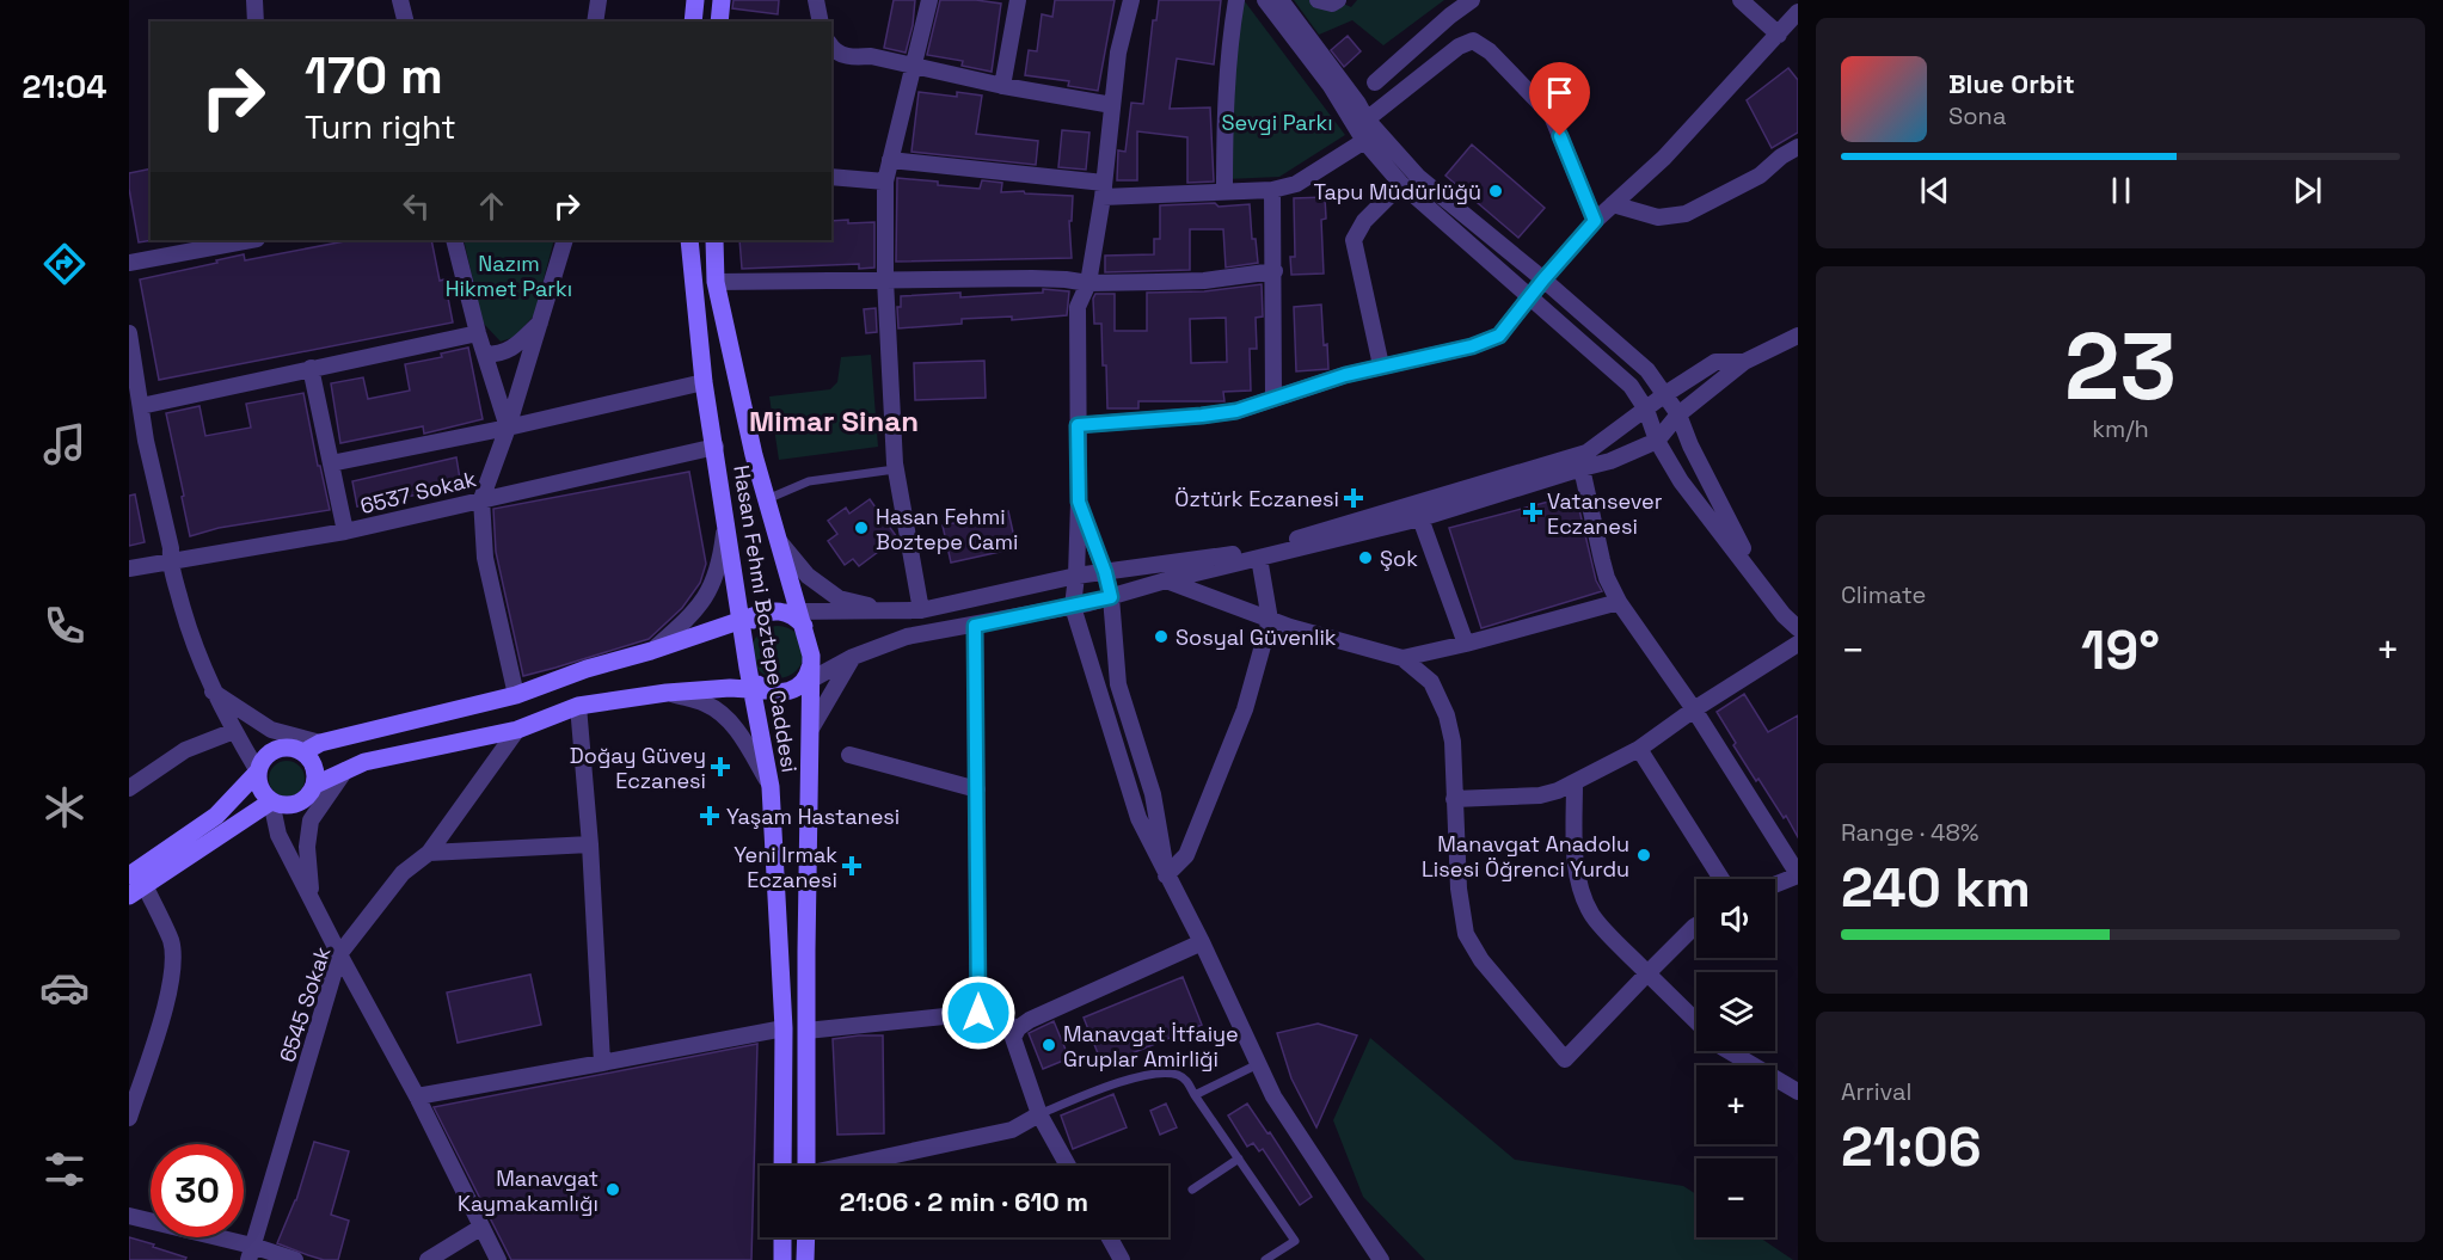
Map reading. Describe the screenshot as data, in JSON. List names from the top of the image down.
{
  "streets": {
    "main road": ["Hasan Fehmi Boztepe Caddesi"],
    "street": ["6537 Sokak", "6545 Sokak"]
  },
  "crossings": [
    ["6537 Sokak", "Hasan Fehmi Boztepe Caddesi"]
  ],
  "districts": ["Mimar Sinan"],
  "parks": ["Sevgi Parkı", "Nazım Hikmet Parkı"],
  "places": {
    "other": [
      "Tapu Müdürlüğü",
      "Hasan Fehmi Boztepe Cami",
      "Şok",
      "Sosyal Güvenlik",
      "Manavgat Anadolu Lisesi Öğrenci Yurdu",
      "Manavgat İtfaiye Gruplar Amirliği",
      "Manavgat Kaymakamlığı"
    ],
    "health": [
      "Öztürk Eczanesi",
      "Vatansever Eczanesi",
      "Doğay Güvey Eczanesi",
      "Yaşam Hastanesi",
      "Yeni Irmak Eczanesi"
    ]
  },
  "page": {
    "tabs": "21:04",
    "turn": ["170 m", "Turn right"],
    "song": ["Blue Orbit", "Sona"],
    "tile": [
      ["23", "km/h"],
      "Climate",
      ["Range · 48%", "240 km"],
      ["Arrival", "21:06"]
    ],
    "heat": ["−", "19°", "+"],
    "map_buttons": ["+", "−"],
    "limit": "30",
    "trip": "21:06 · 2 min · 610 m"
  }
}
